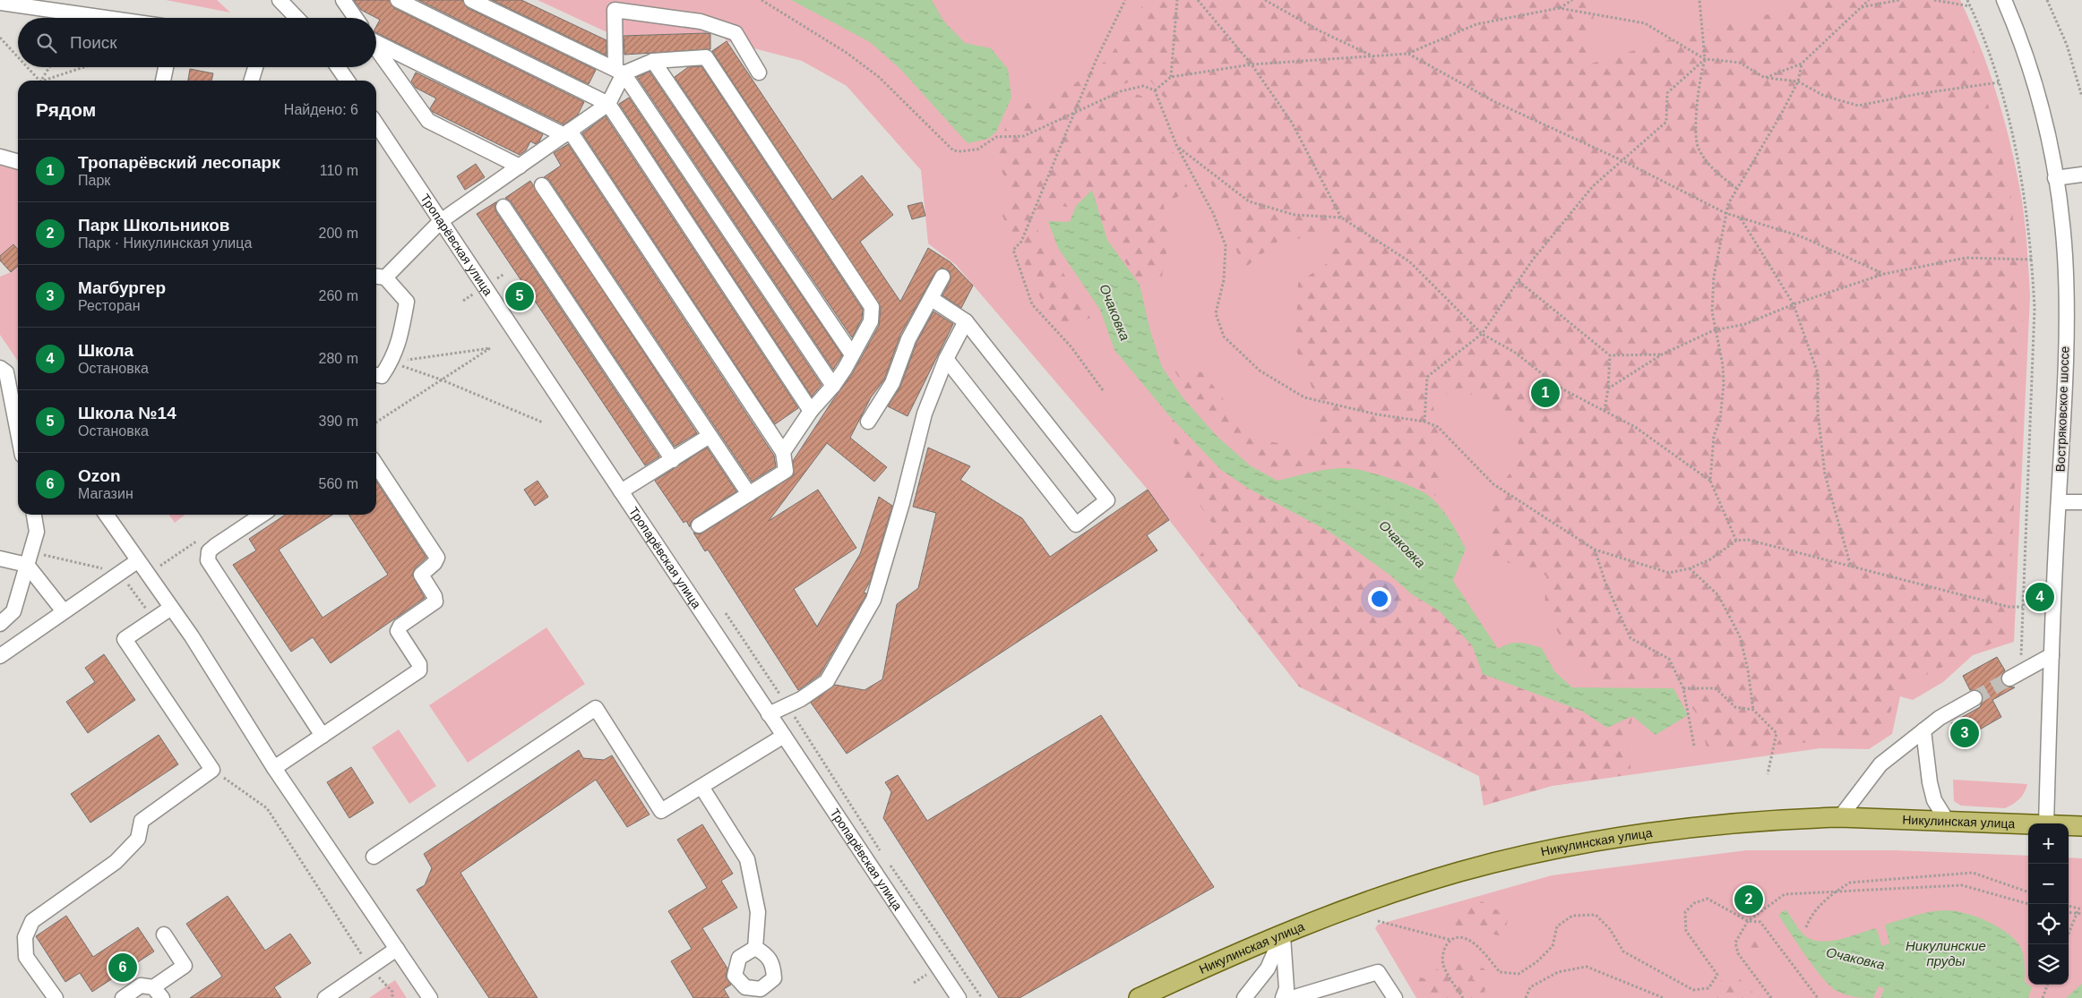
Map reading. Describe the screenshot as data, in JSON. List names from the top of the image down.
{
  "streets": {
    "main road": ["Никулинская улица"],
    "street": ["Тропарёвская улица", "Востряковское шоссе"]
  },
  "water": ["Очаковка", "Никулинские пруды"],
  "page": {
    "search": "Поиск",
    "heading": ["Рядом", "Найдено: 6"],
    "list": [
      {
        "mark": "1",
        "name": "Тропарёвский лесопарк",
        "note": "Парк",
        "value": "110 m"
      },
      {
        "mark": "2",
        "name": "Парк Школьников",
        "note": "Парк · Никулинская улица",
        "value": "200 m"
      },
      {
        "mark": "3",
        "name": "Магбургер",
        "note": "Ресторан",
        "value": "260 m"
      },
      {
        "mark": "4",
        "name": "Школа",
        "note": "Остановка",
        "value": "280 m"
      },
      {
        "mark": "5",
        "name": "Школа №14",
        "note": "Остановка",
        "value": "390 m"
      },
      {
        "mark": "6",
        "name": "Ozon",
        "note": "Магазин",
        "value": "560 m"
      }
    ],
    "pins": [
      "5",
      "1",
      "4",
      "3",
      "2",
      "6"
    ],
    "map_buttons": ["+", "−"]
  }
}
